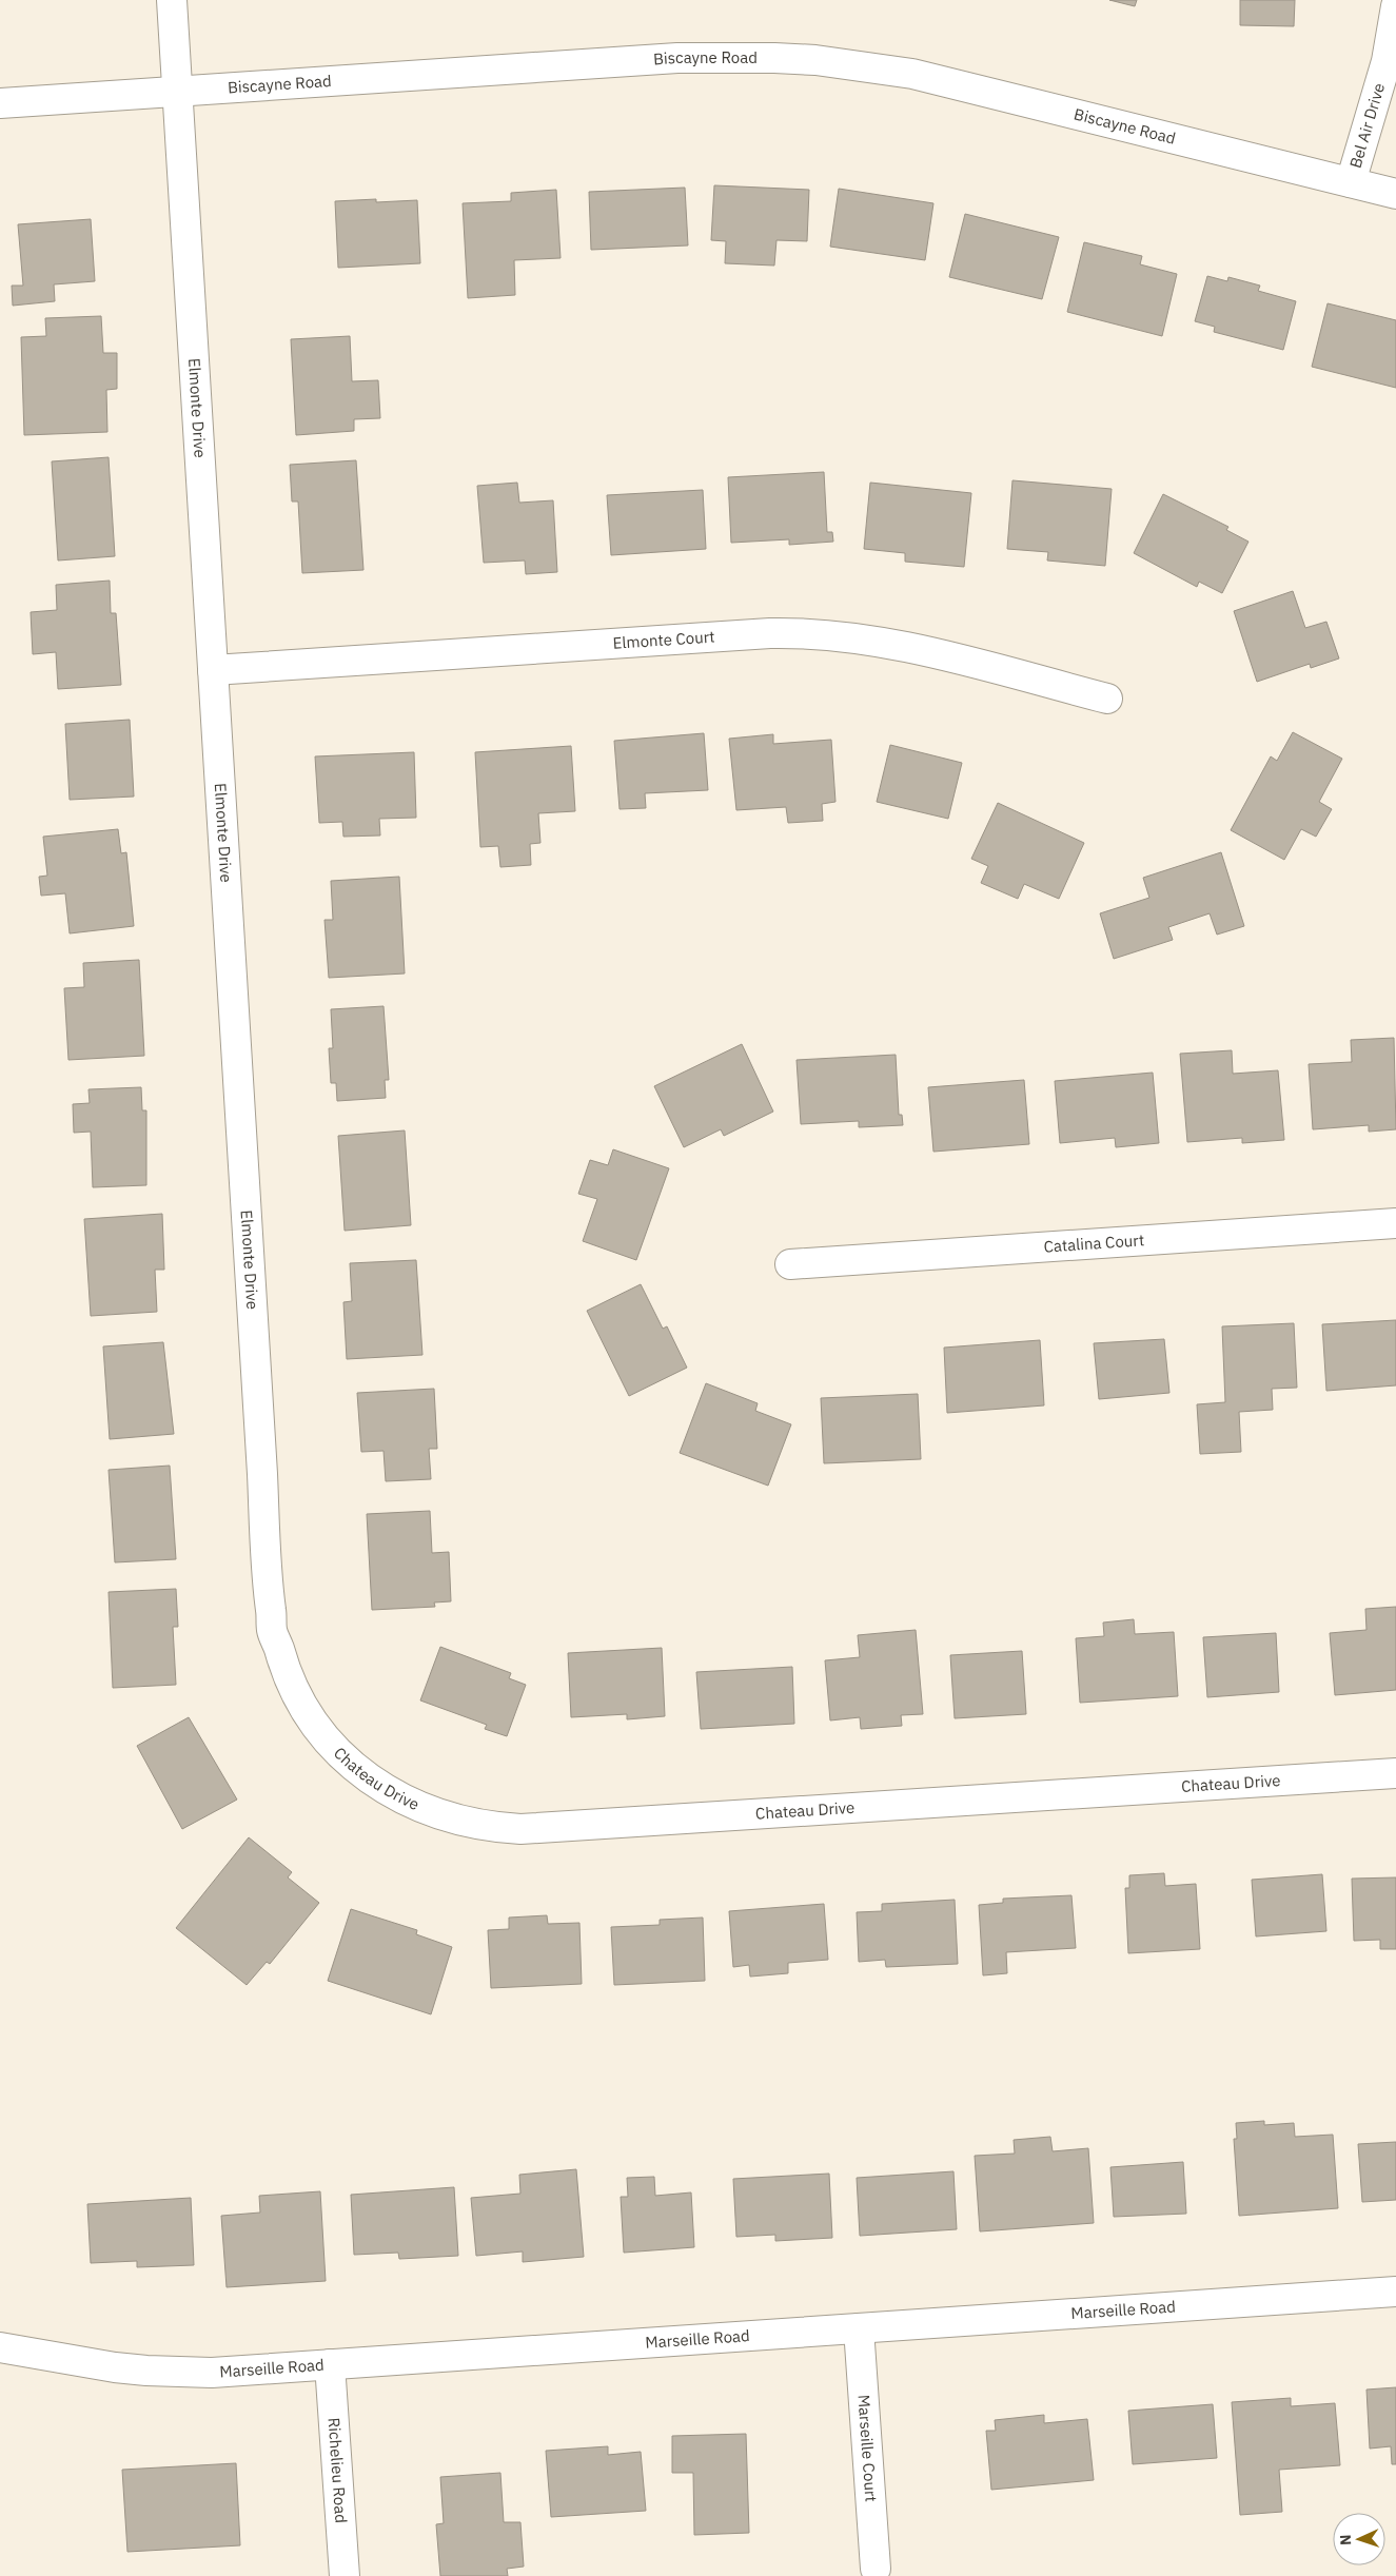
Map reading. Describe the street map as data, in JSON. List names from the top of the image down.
{
  "streets": {
    "street": [
      "Biscayne Road",
      "Bel Air Drive",
      "Elmonte Drive",
      "Elmonte Court",
      "Catalina Court",
      "Chateau Drive",
      "Marseille Road",
      "Marseille Court",
      "Richelieu Road"
    ]
  },
  "crossings": [
    ["Biscayne Road", "Bel Air Drive"],
    ["Biscayne Road", "Elmonte Drive"],
    ["Elmonte Drive", "Elmonte Court"],
    ["Elmonte Drive", "Chateau Drive"],
    ["Marseille Road", "Marseille Court"],
    ["Marseille Road", "Richelieu Road"]
  ],
  "north": "left"
}
